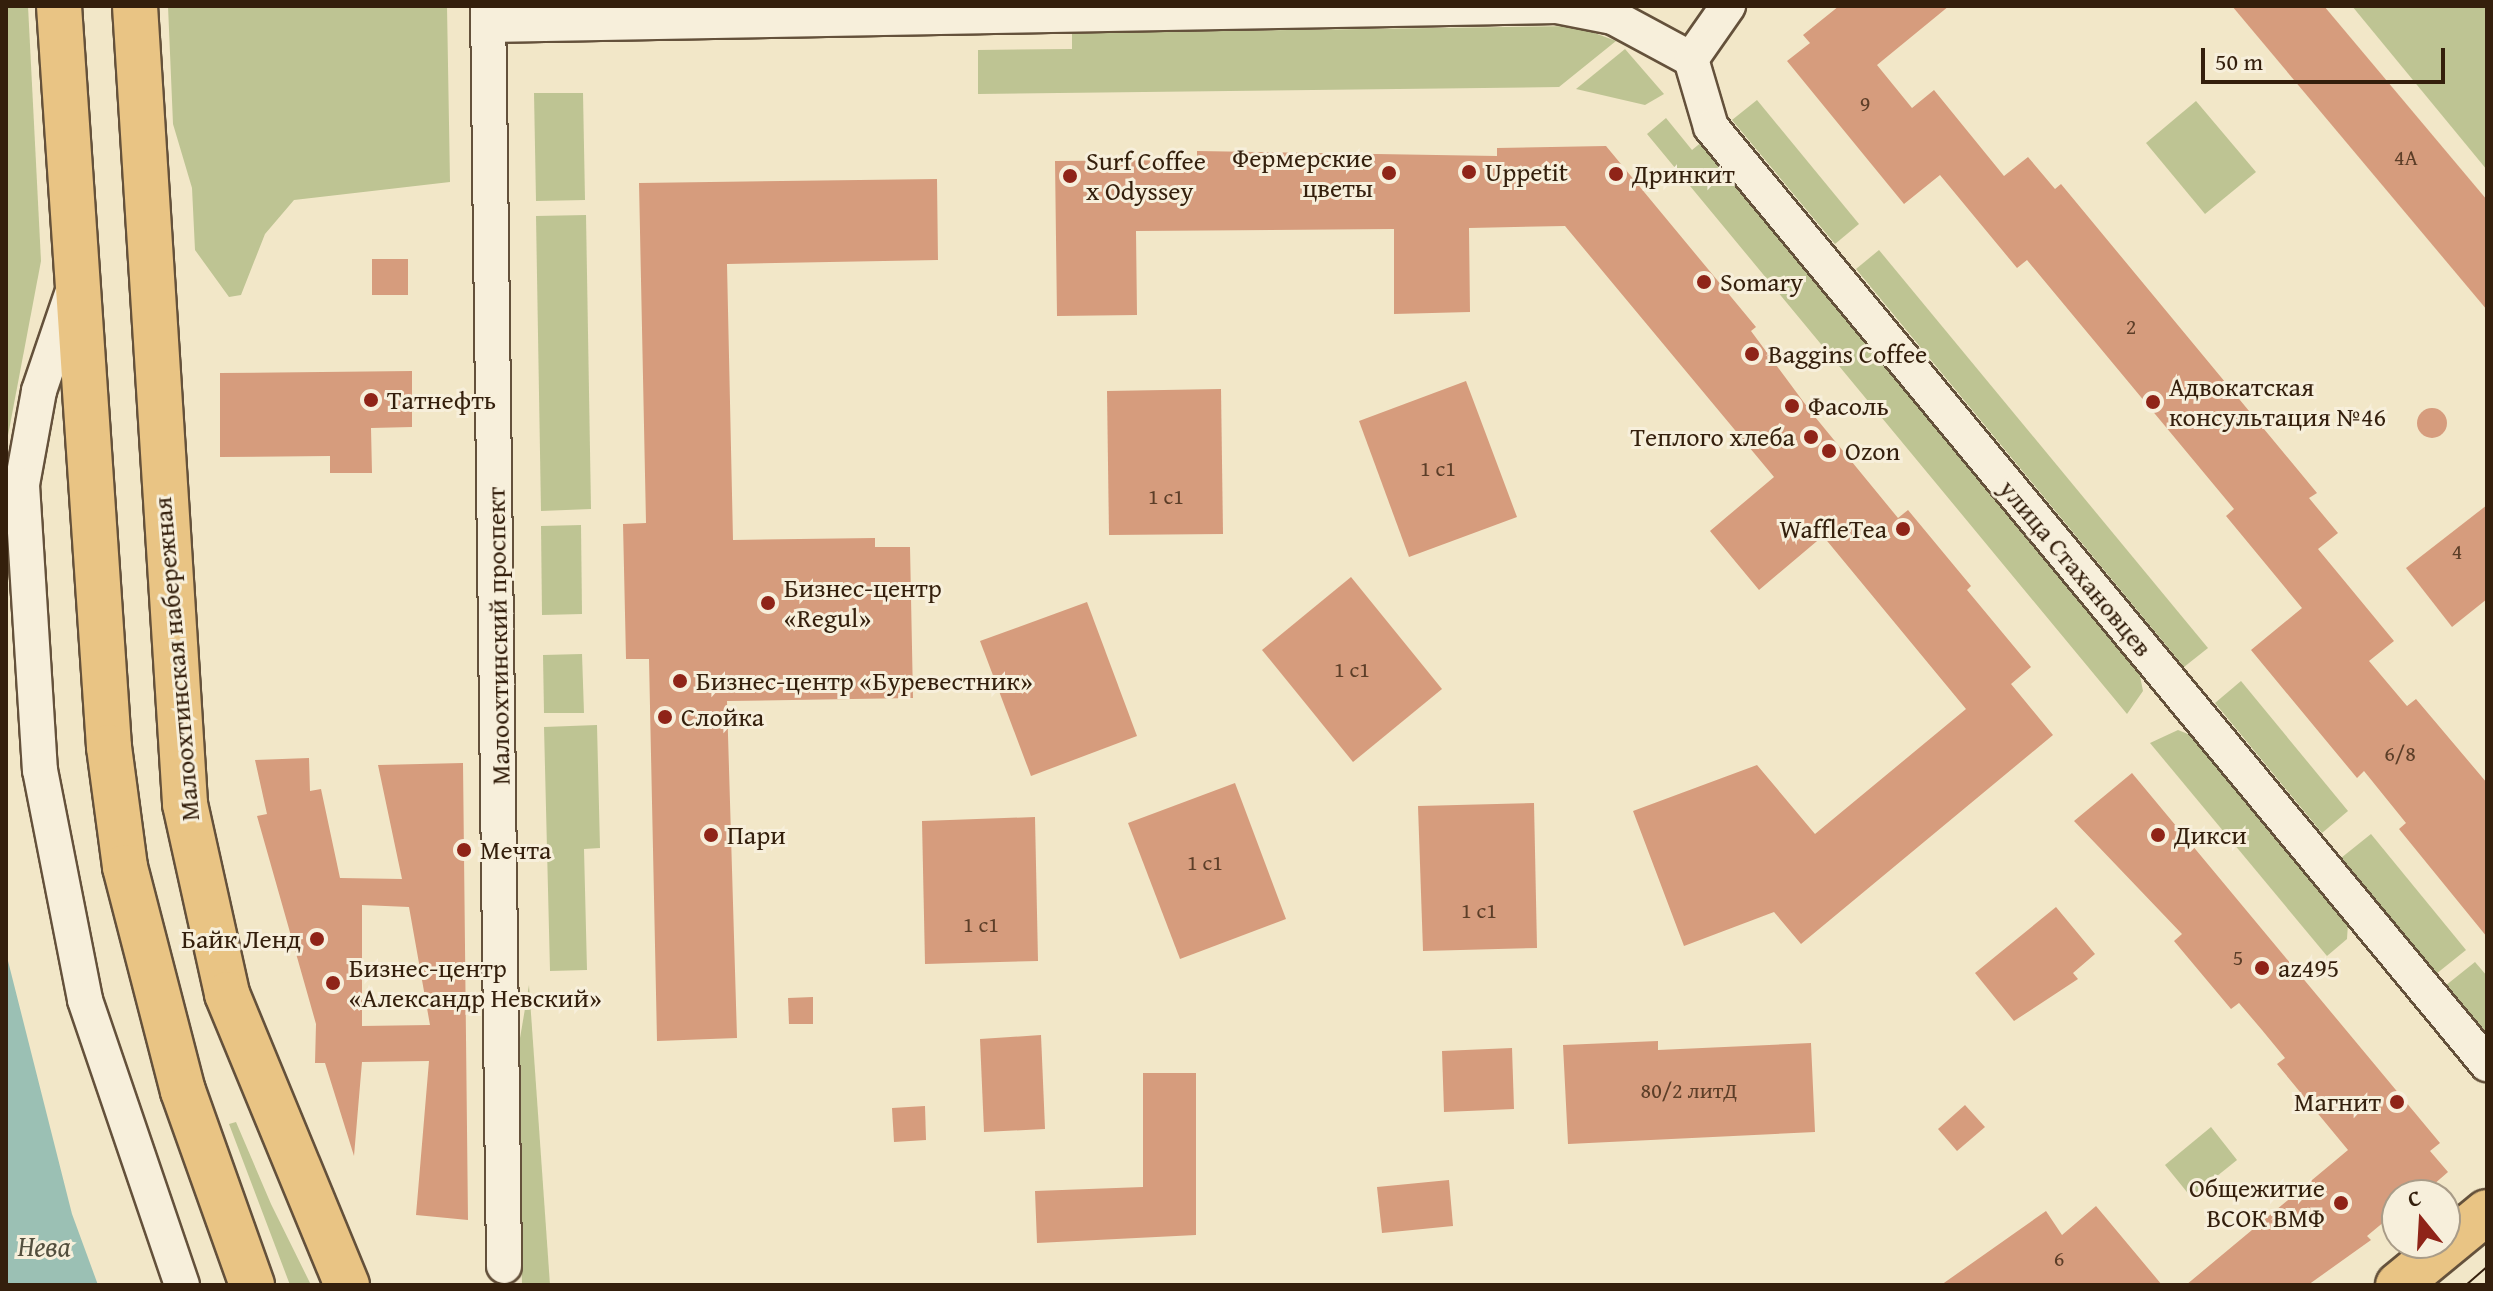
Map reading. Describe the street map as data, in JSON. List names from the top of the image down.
{
  "streets": {
    "main road": ["Малоохтинская набережная"],
    "street": ["улица Стахановцев", "Малоохтинский проспект"]
  },
  "water": ["Нева"],
  "places": [
    "Uppetit",
    "Фермерские цветы",
    "Дринкит",
    "Surf Coffee х Odyssey",
    "Somary",
    "Baggins Coffee",
    "Татнефть",
    "Адвокатская консультация №46",
    "Фасоль",
    "Теплого хлеба",
    "Ozon",
    "WaffleTea",
    "Бизнес-центр «Regul»",
    "Бизнес-центр «Буревестник»",
    "Слойка",
    "Пари",
    "Дикси",
    "Мечта",
    "Байк Ленд",
    "az495",
    "Бизнес-центр «Александр Невский»",
    "Магнит",
    "Общежитие ВСОК ВМФ"
  ],
  "house_numbers": [
    "9",
    "4А",
    "2",
    "1 с1",
    "1 с1",
    "4",
    "1 с1",
    "6/8",
    "1 с1",
    "1 с1",
    "1 с1",
    "5",
    "80/2 литД",
    "6"
  ],
  "scale_bar": "50 m",
  "north": "top"
}
